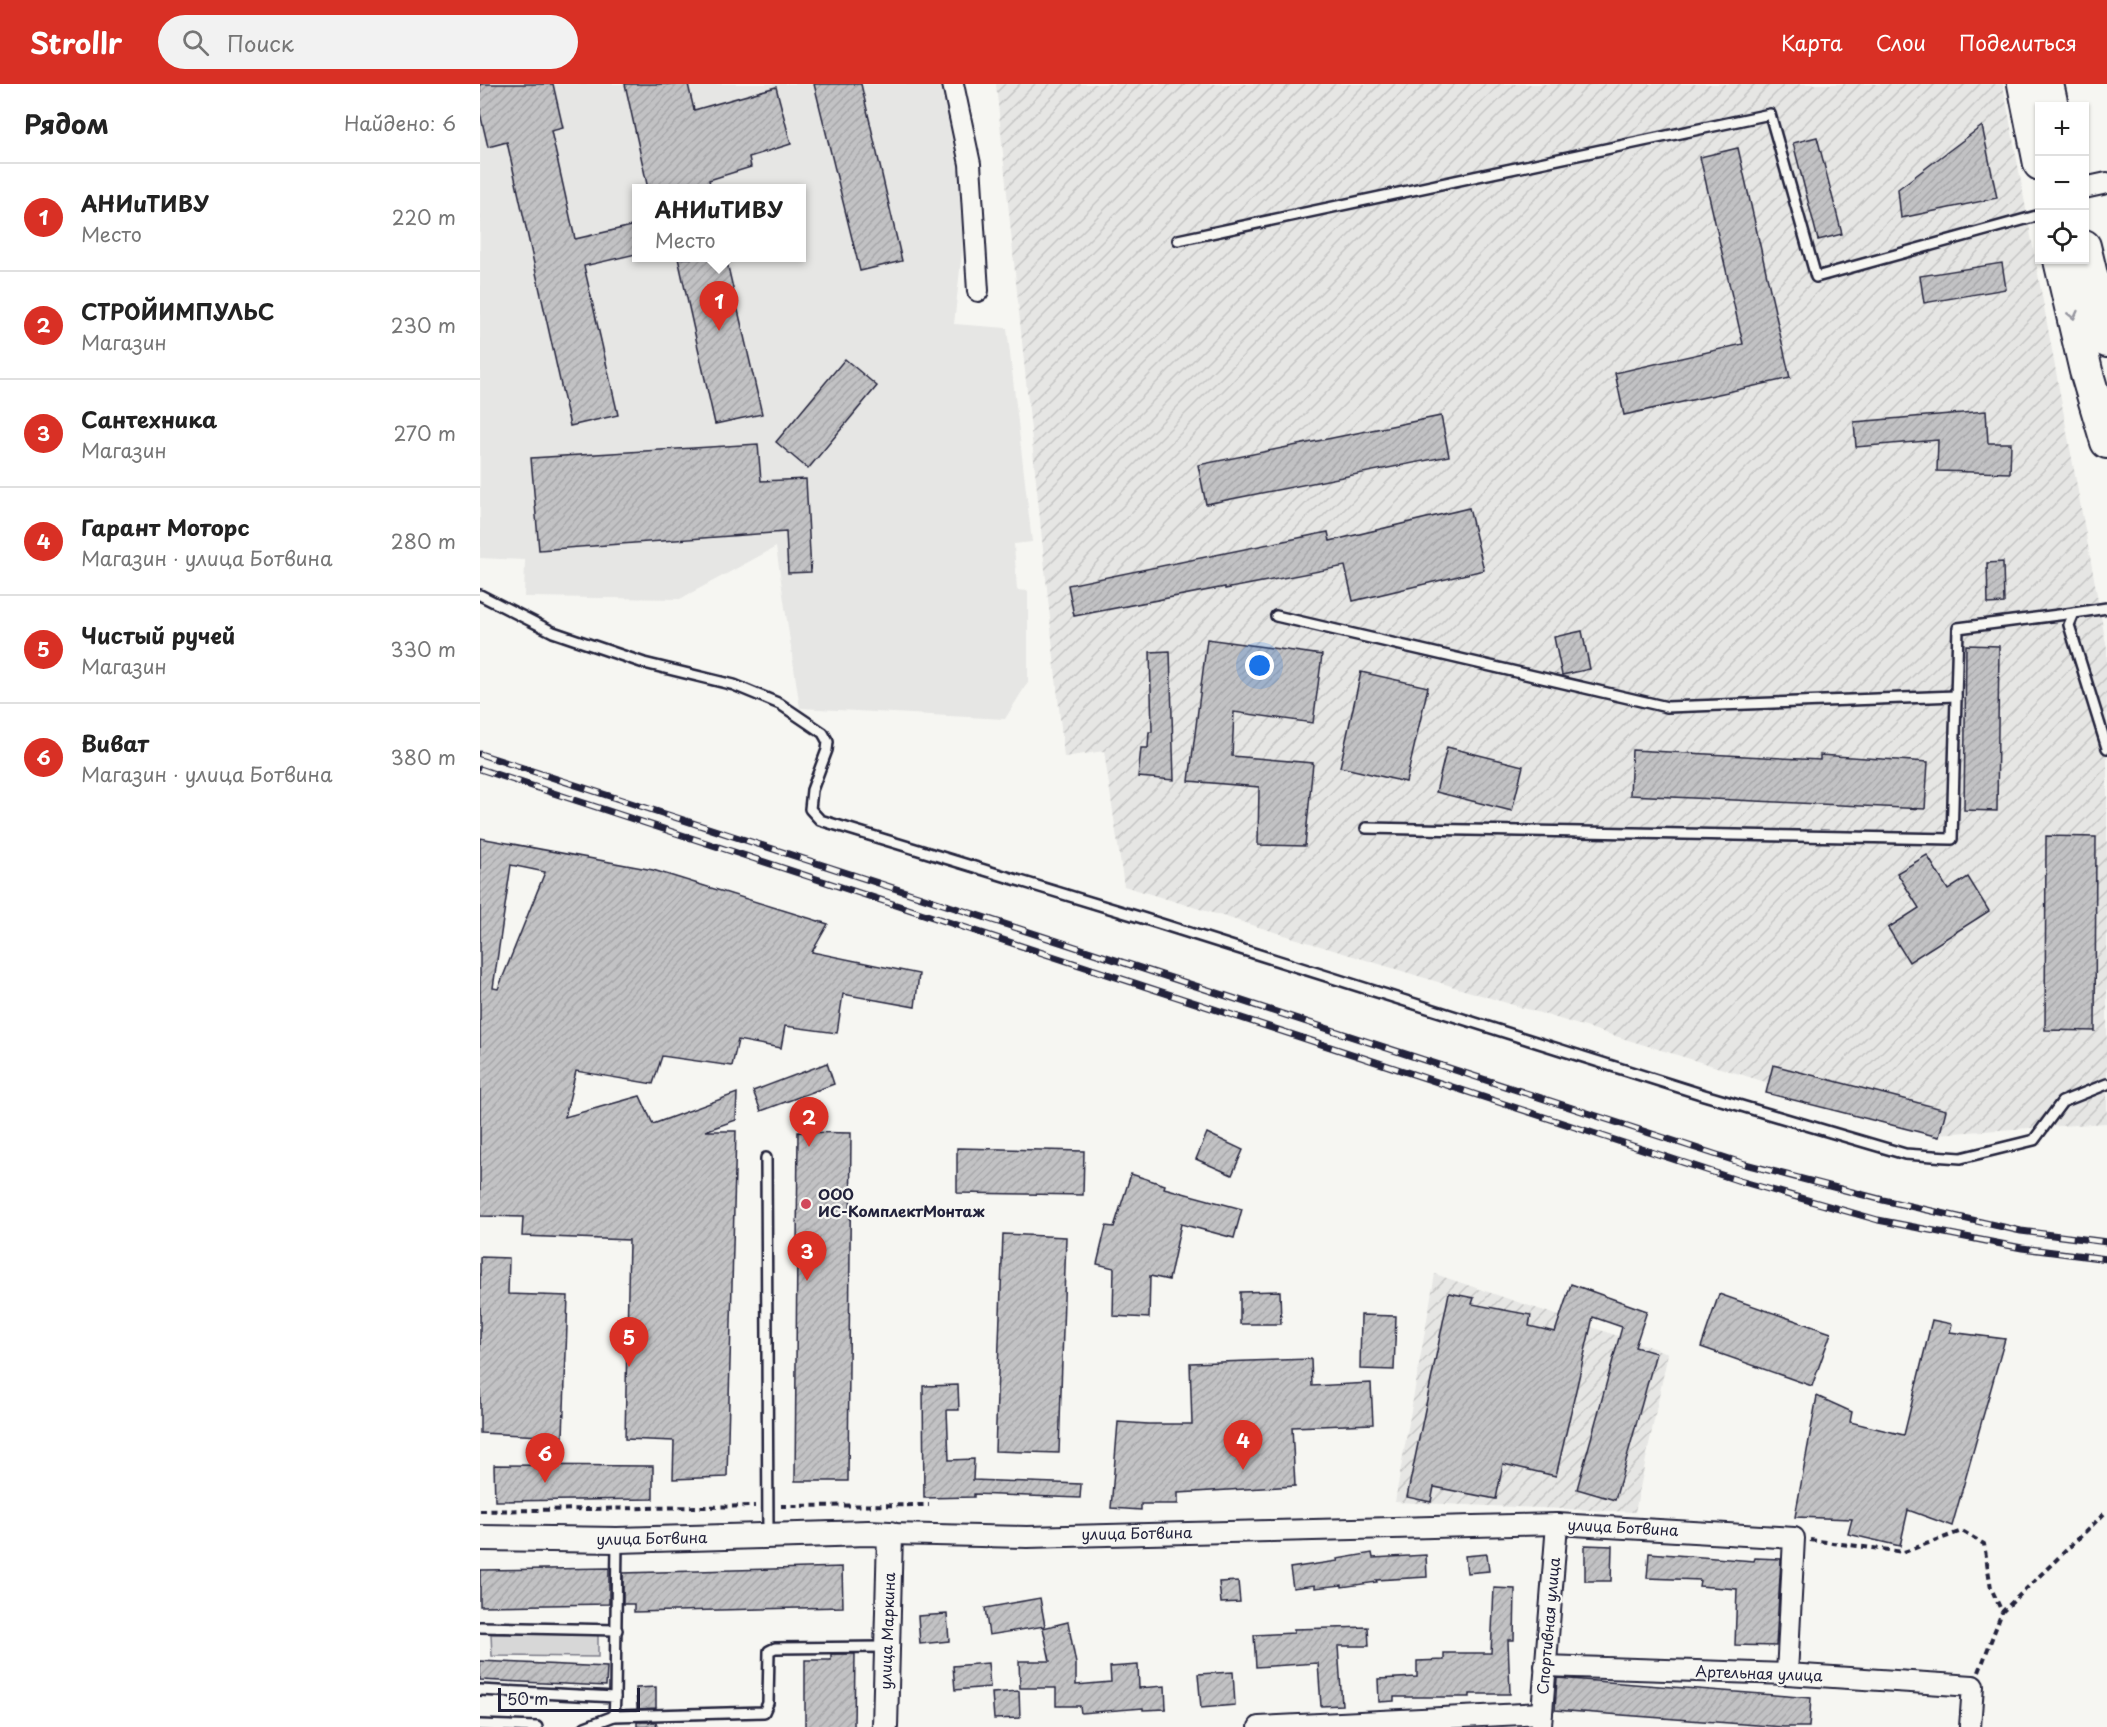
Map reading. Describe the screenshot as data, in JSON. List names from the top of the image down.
{
  "streets": {
    "street": [
      "улица Ботвина",
      "Спортивная улица",
      "улица Маркина",
      "Артельная улица"
    ]
  },
  "crossings": [
    ["улица Ботвина", "Спортивная улица"],
    ["улица Ботвина", "улица Маркина"],
    ["Спортивная улица", "Артельная улица"]
  ],
  "places": ["ООО ИС-КомплектМонтаж"],
  "scale_bar": "50 m",
  "page": {
    "header": "Strollr",
    "search": "Поиск",
    "nav": ["Карта", "Слои", "Поделиться"],
    "heading": ["Рядом", "Найдено: 6"],
    "map_buttons": ["+", "−"],
    "list": [
      {
        "mark": "1",
        "name": "АНИиТИВУ",
        "note": "Место",
        "value": "220 m"
      },
      {
        "mark": "2",
        "name": "СТРОЙИМПУЛЬС",
        "note": "Магазин",
        "value": "230 m"
      },
      {
        "mark": "3",
        "name": "Сантехника",
        "note": "Магазин",
        "value": "270 m"
      },
      {
        "mark": "4",
        "name": "Гарант Моторс",
        "note": "Магазин · улица Ботвина",
        "value": "280 m"
      },
      {
        "mark": "5",
        "name": "Чистый ручей",
        "note": "Магазин",
        "value": "330 m"
      },
      {
        "mark": "6",
        "name": "Виват",
        "note": "Магазин · улица Ботвина",
        "value": "380 m"
      }
    ],
    "popup": ["АНИиТИВУ", "Место"],
    "pins": [
      "1",
      "2",
      "3",
      "5",
      "4",
      "6"
    ],
    "scale": "50 m"
  }
}
